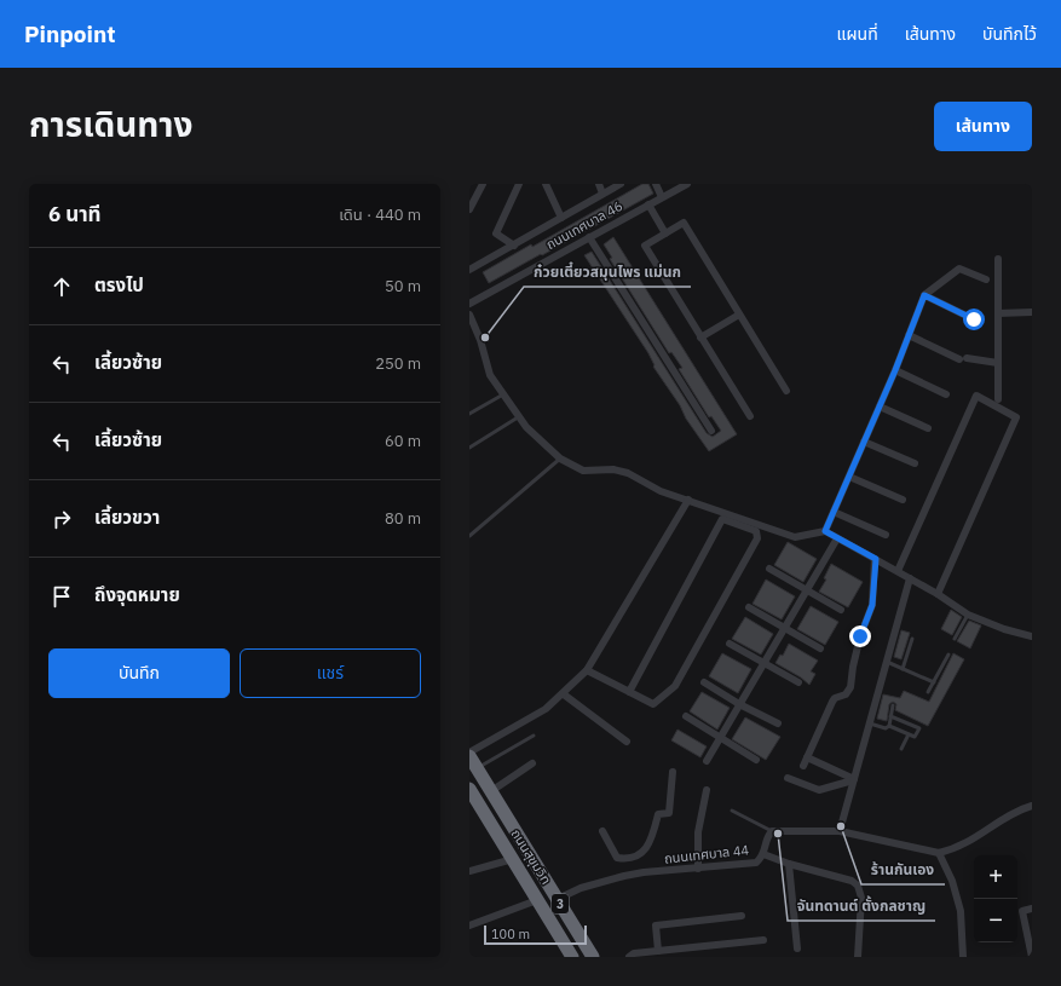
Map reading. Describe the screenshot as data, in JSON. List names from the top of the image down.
{
  "streets": {
    "highway": ["ถนนสุขุมวิท", "3"],
    "street": ["ถนนเทศบาล 46", "ถนนเทศบาล 44"]
  },
  "crossings": [
    ["ถนนเทศบาล 44", "ถนนสุขุมวิท"]
  ],
  "places": ["ก๋วยเตี๋ยวสมุนไพร แม่นก", "ร้านกันเอง", "จันทดานต์ ตั้งกลชาญ"],
  "scale_bar": "100 m",
  "page": {
    "header": "Pinpoint",
    "nav": ["แผนที่", "เส้นทาง", "บันทึกไว้"],
    "title": "การเดินทาง",
    "buttons": [
      "เส้นทาง",
      ["บันทึก", "แชร์"]
    ],
    "heading": ["6 นาที", "เดิน · 440 m"],
    "list": [
      ["ตรงไป", "50 m"],
      ["เลี้ยวซ้าย", "250 m"],
      ["เลี้ยวซ้าย", "60 m"],
      ["เลี้ยวขวา", "80 m"],
      "ถึงจุดหมาย"
    ],
    "map_buttons": ["+", "−"],
    "scale": "100 m"
  }
}
